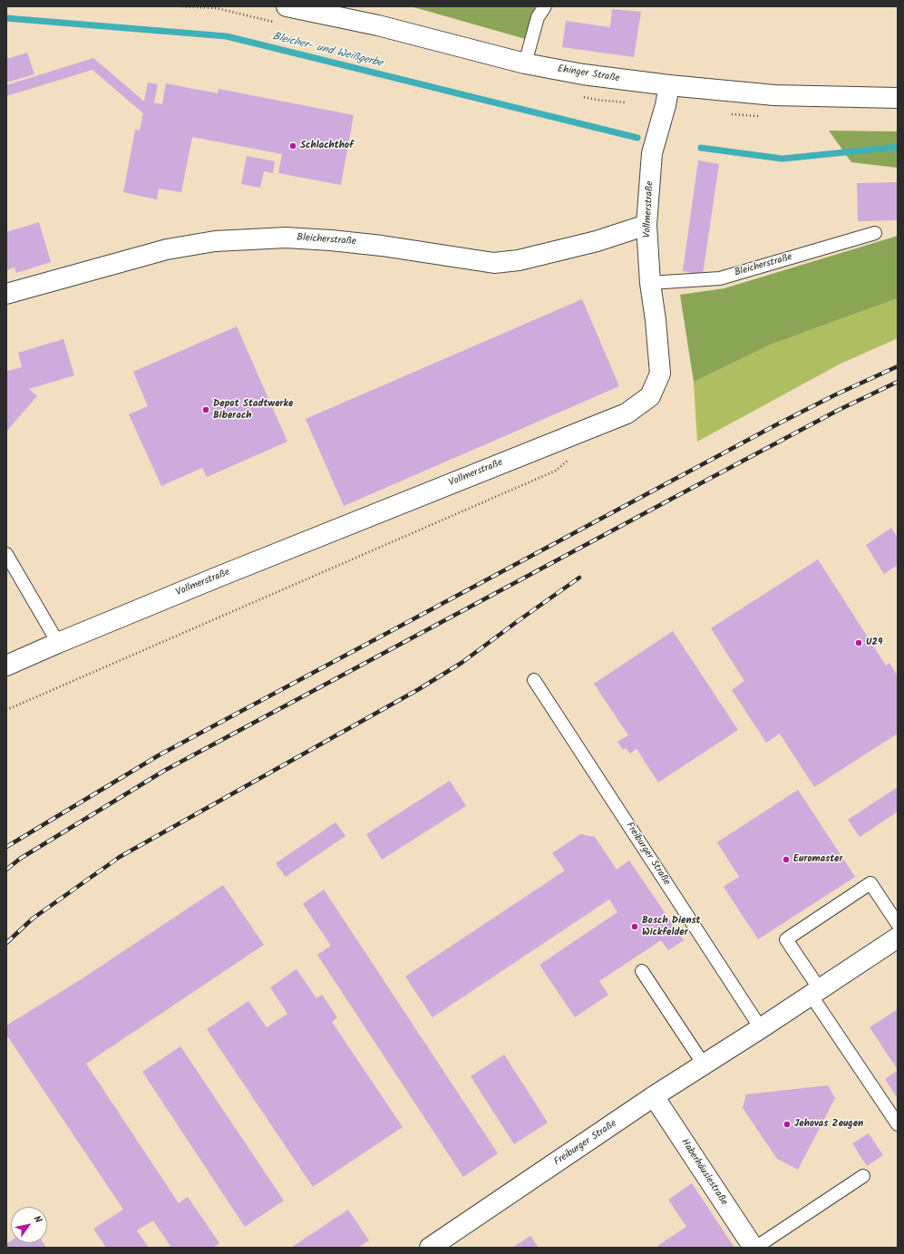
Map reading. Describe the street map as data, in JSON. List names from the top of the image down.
{
  "streets": {
    "street": [
      "Ehinger Straße",
      "Vollmerstraße",
      "Bleicherstraße",
      "Freiburger Straße",
      "Haberhäuslestraße"
    ]
  },
  "crossings": [
    ["Ehinger Straße", "Vollmerstraße"],
    ["Vollmerstraße", "Bleicherstraße"],
    ["Freiburger Straße", "Haberhäuslestraße"]
  ],
  "water": ["Bleicher- und Weißgerbe"],
  "places": [
    "Schlachthof",
    "Depot Stadtwerke Biberach",
    "U29",
    "Euromaster",
    "Bosch Dienst Wickfelder",
    "Jehovas Zeugen"
  ],
  "north": "top right"
}
